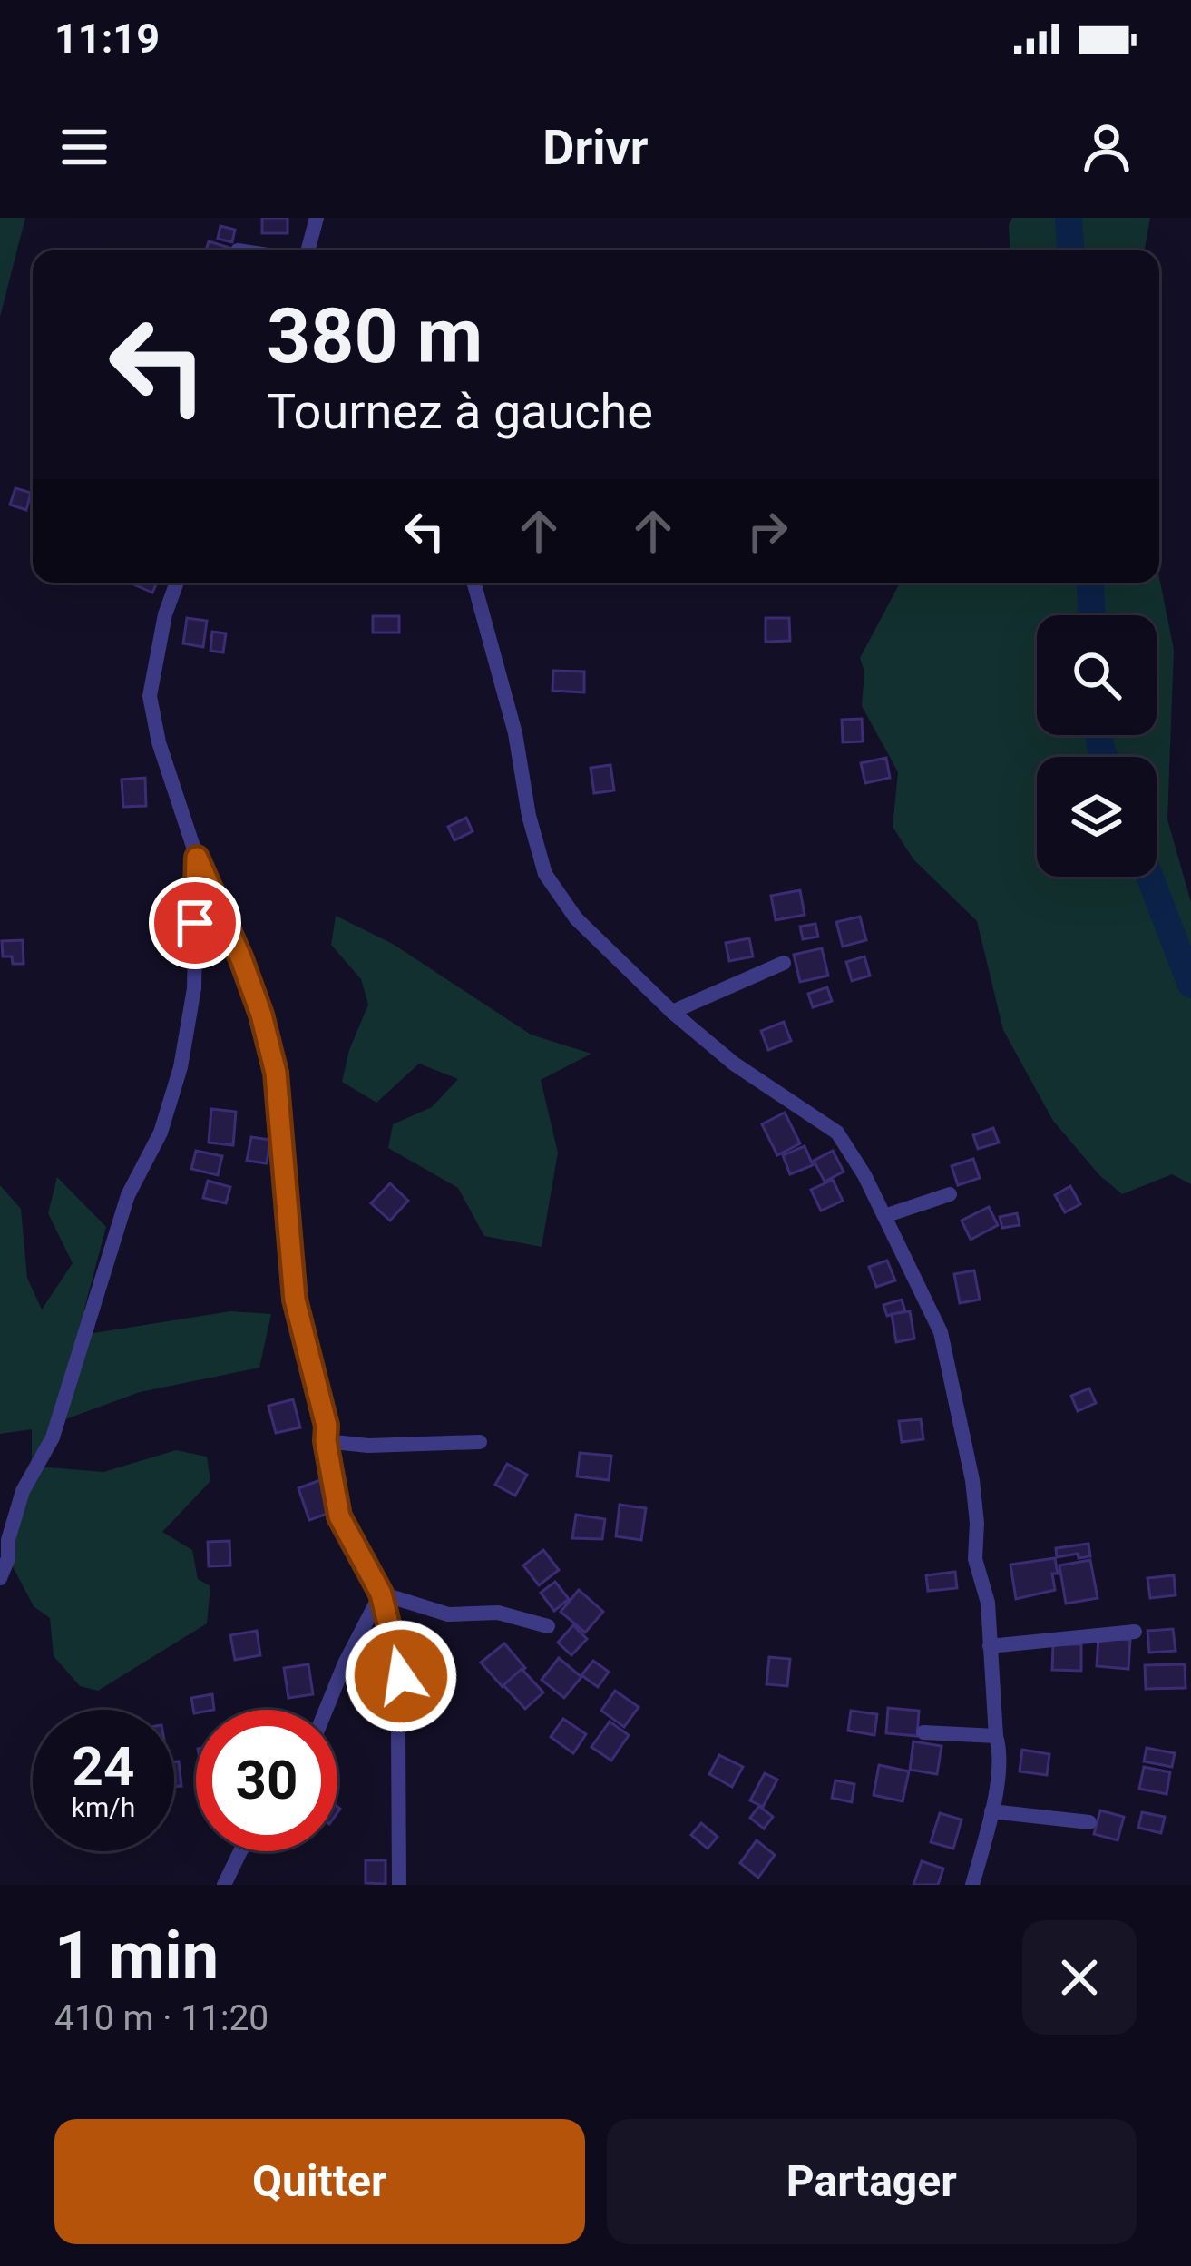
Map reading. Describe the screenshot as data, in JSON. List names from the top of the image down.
{
  "page": {
    "status": "11:19",
    "header": "Drivr",
    "turn": ["380 m", "Tournez à gauche"],
    "speed": "24 km/h",
    "limit": "30",
    "heading": ["1 min", "410 m · 11:20"],
    "buttons": ["Quitter", "Partager"]
  }
}
